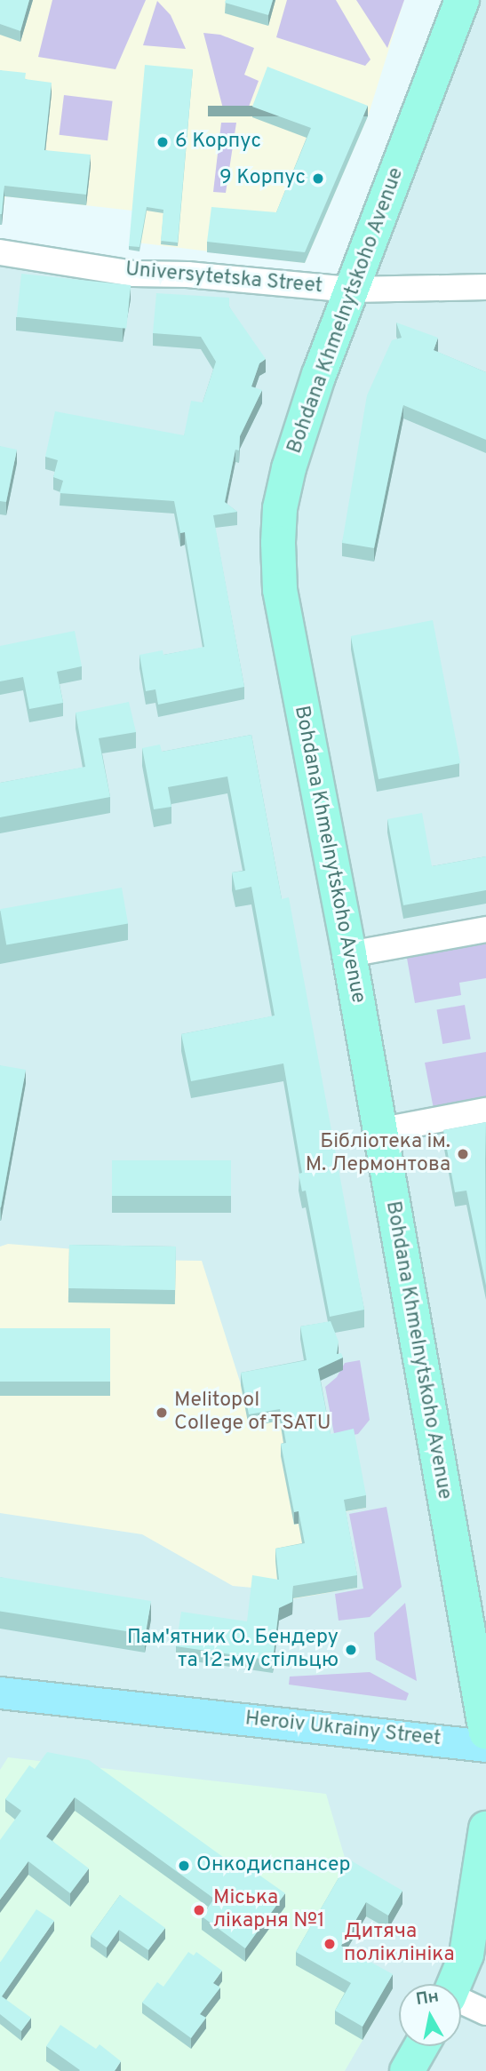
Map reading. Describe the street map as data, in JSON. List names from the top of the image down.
{
  "streets": {
    "highway": ["Bohdana Khmelnytskoho Avenue"],
    "main road": ["Heroiv Ukrainy Street"],
    "street": ["Universytetska Street"]
  },
  "crossings": [
    ["Universytetska Street", "Bohdana Khmelnytskoho Avenue"]
  ],
  "places": [
    "6 Корпус",
    "9 Корпус",
    "Бібліотека ім. М. Лермонтова",
    "Melitopol College of TSATU",
    "Пам'ятник О. Бендеру та 12-му стільцю",
    "Онкодиспансер",
    "Міська лікарня №1",
    "Дитяча поліклініка"
  ],
  "north": "top"
}
